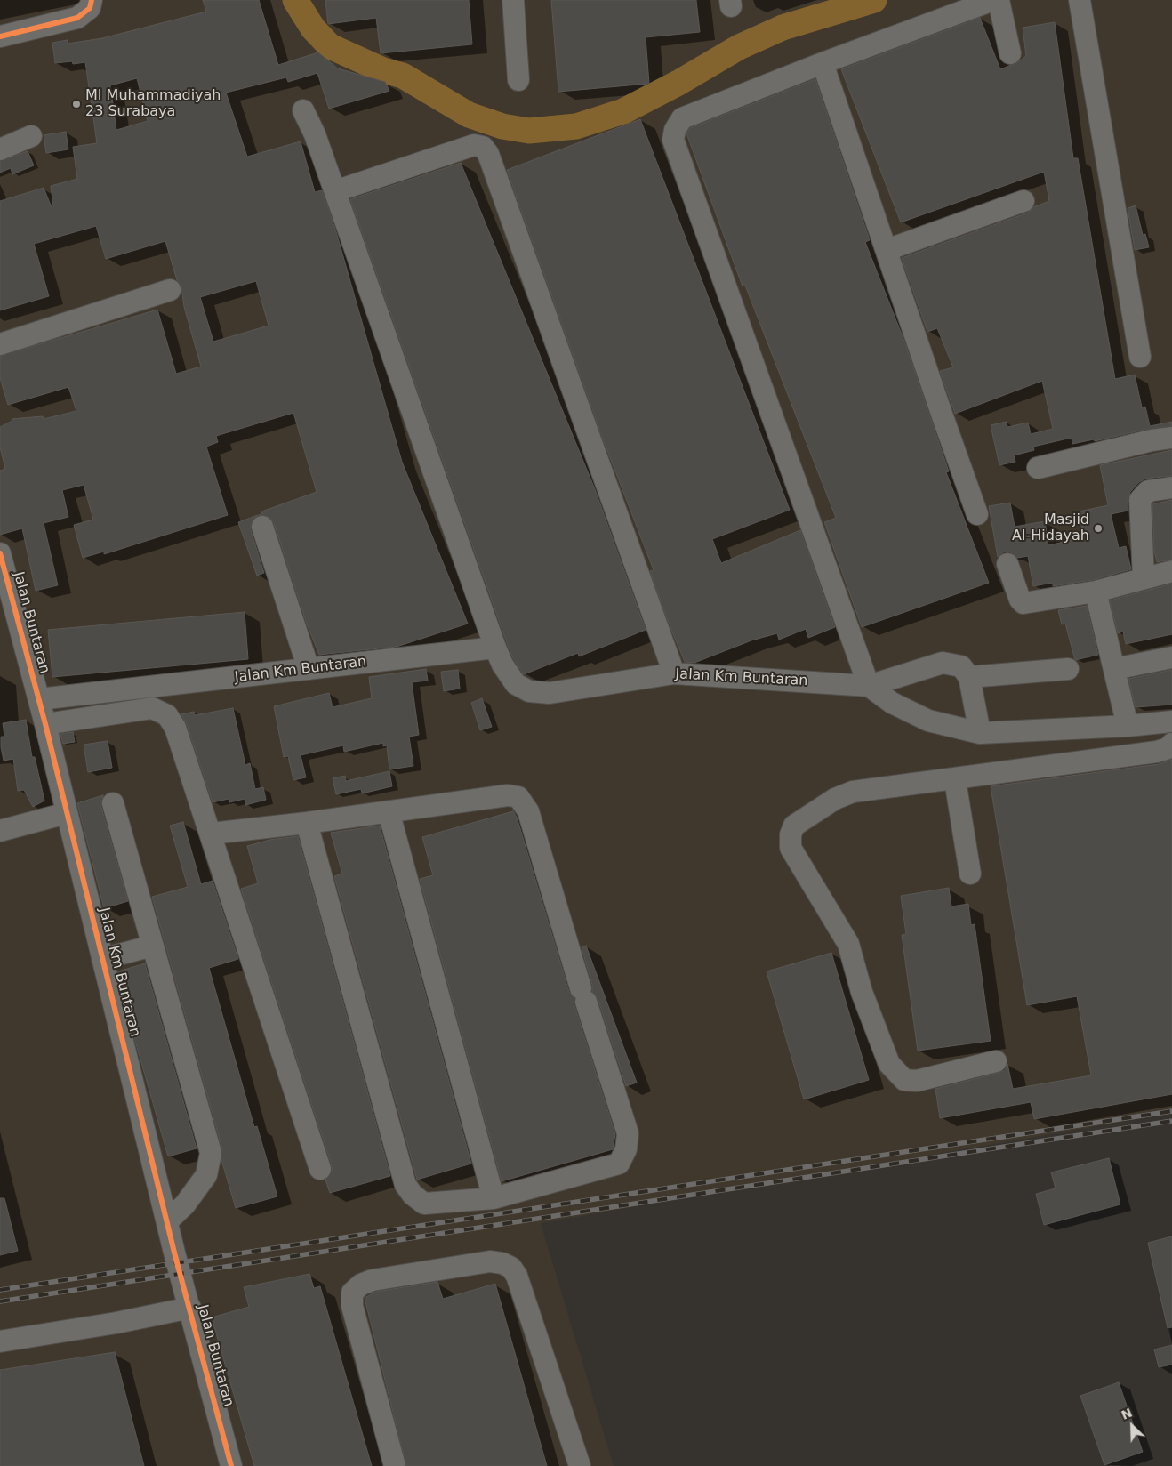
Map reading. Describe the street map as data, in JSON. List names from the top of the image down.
{
  "streets": {
    "street": ["Jalan Buntaran", "Jalan Km Buntaran"]
  },
  "crossings": [
    ["Jalan Buntaran", "Jalan Km Buntaran"]
  ],
  "places": ["MI Muhammadiyah 23 Surabaya", "Masjid Al-Hidayah"],
  "north": "top left"
}
